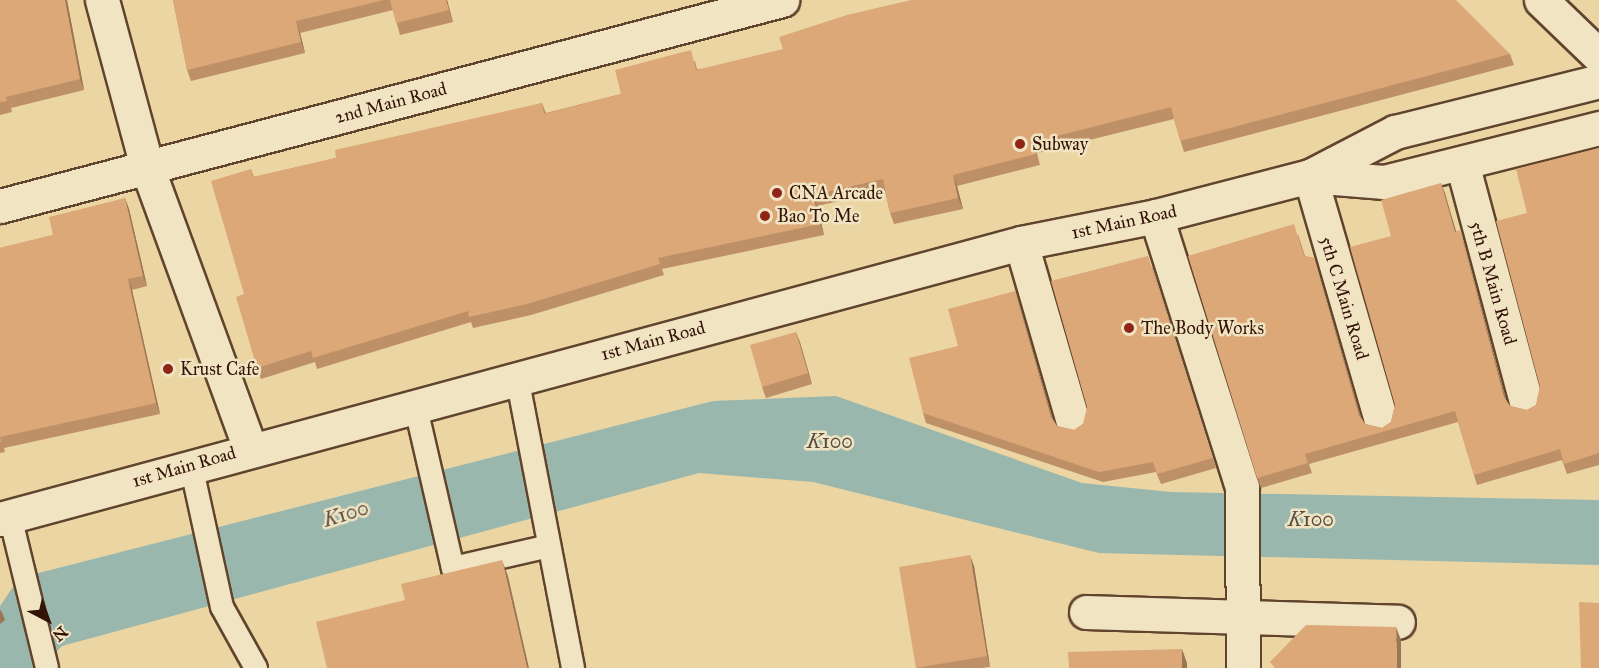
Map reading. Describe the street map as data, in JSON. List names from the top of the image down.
{
  "streets": {
    "street": [
      "2nd Main Road",
      "1st Main Road",
      "5th B Main Road",
      "5th C Main Road"
    ]
  },
  "crossings": [
    ["1st Main Road", "5th B Main Road"],
    ["1st Main Road", "5th C Main Road"]
  ],
  "water": ["K100"],
  "places": [
    "Subway",
    "CNA Arcade",
    "Bao To Me",
    "The Body Works",
    "Krust Cafe"
  ],
  "north": "bottom right"
}
